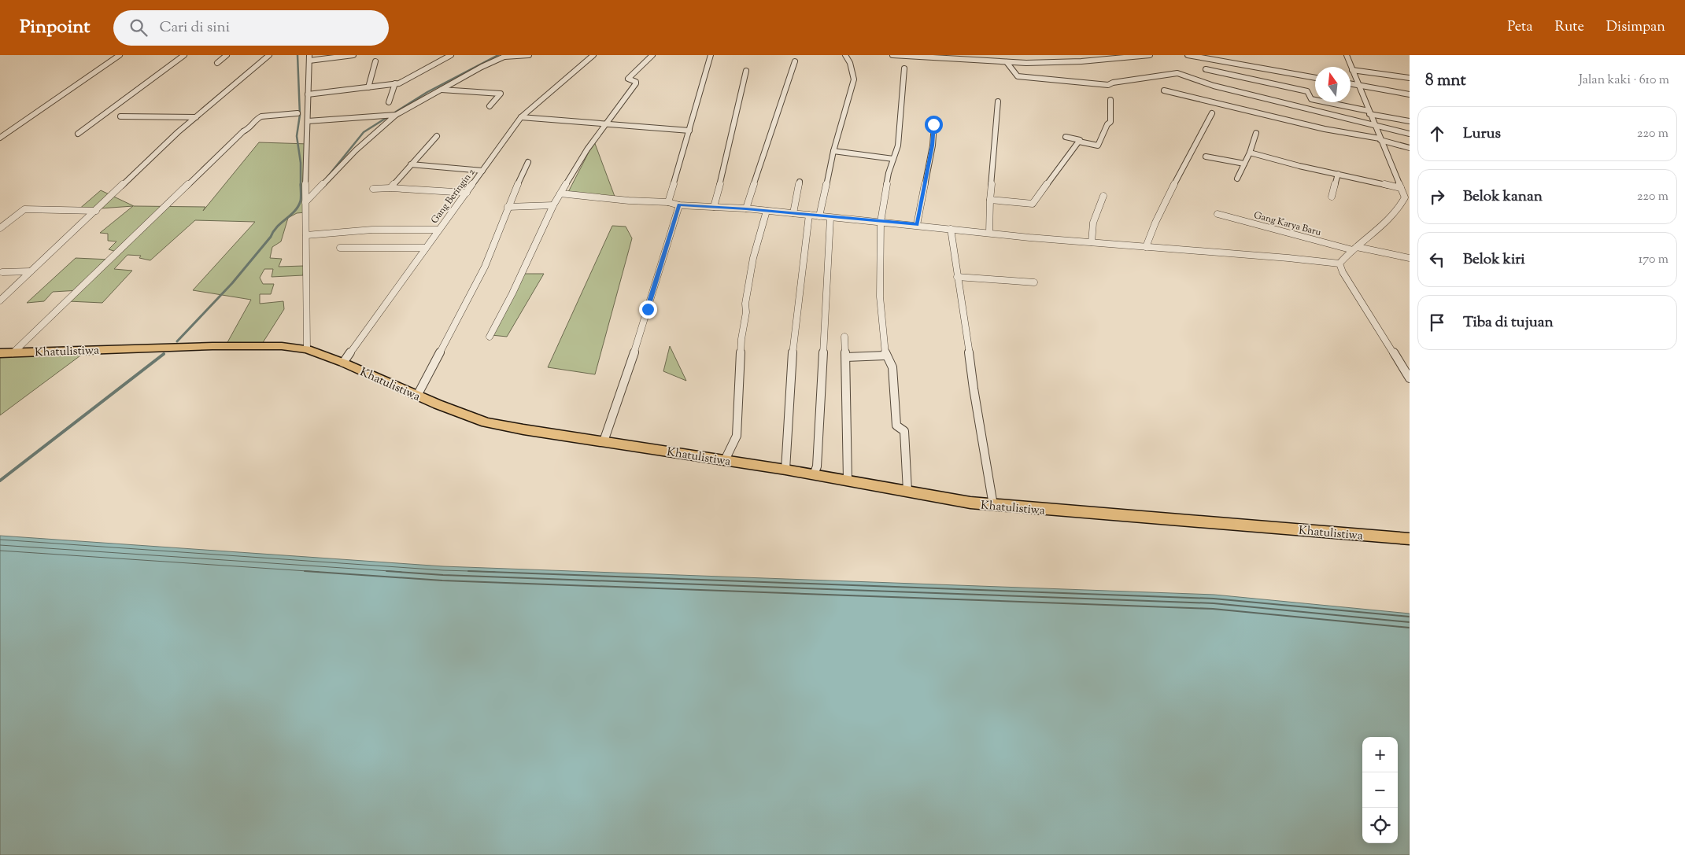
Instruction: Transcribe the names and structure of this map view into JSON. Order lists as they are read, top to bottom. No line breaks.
{"streets":{"highway":["Khatulistiwa"],"street":["Gang Beringin 2","Gang Karya Baru"]},"crossings":[["Gang Beringin 2","Khatulistiwa"]],"north":"top","page":{"header":"Pinpoint","search":"Cari di sini","nav":["Peta","Rute","Disimpan"],"heading":["8 mnt","Jalan kaki · 610 m"],"list":[["Lurus","220 m"],["Belok kanan","220 m"],["Belok kiri","170 m"],"Tiba di tujuan"],"map_buttons":["+","−"]}}
